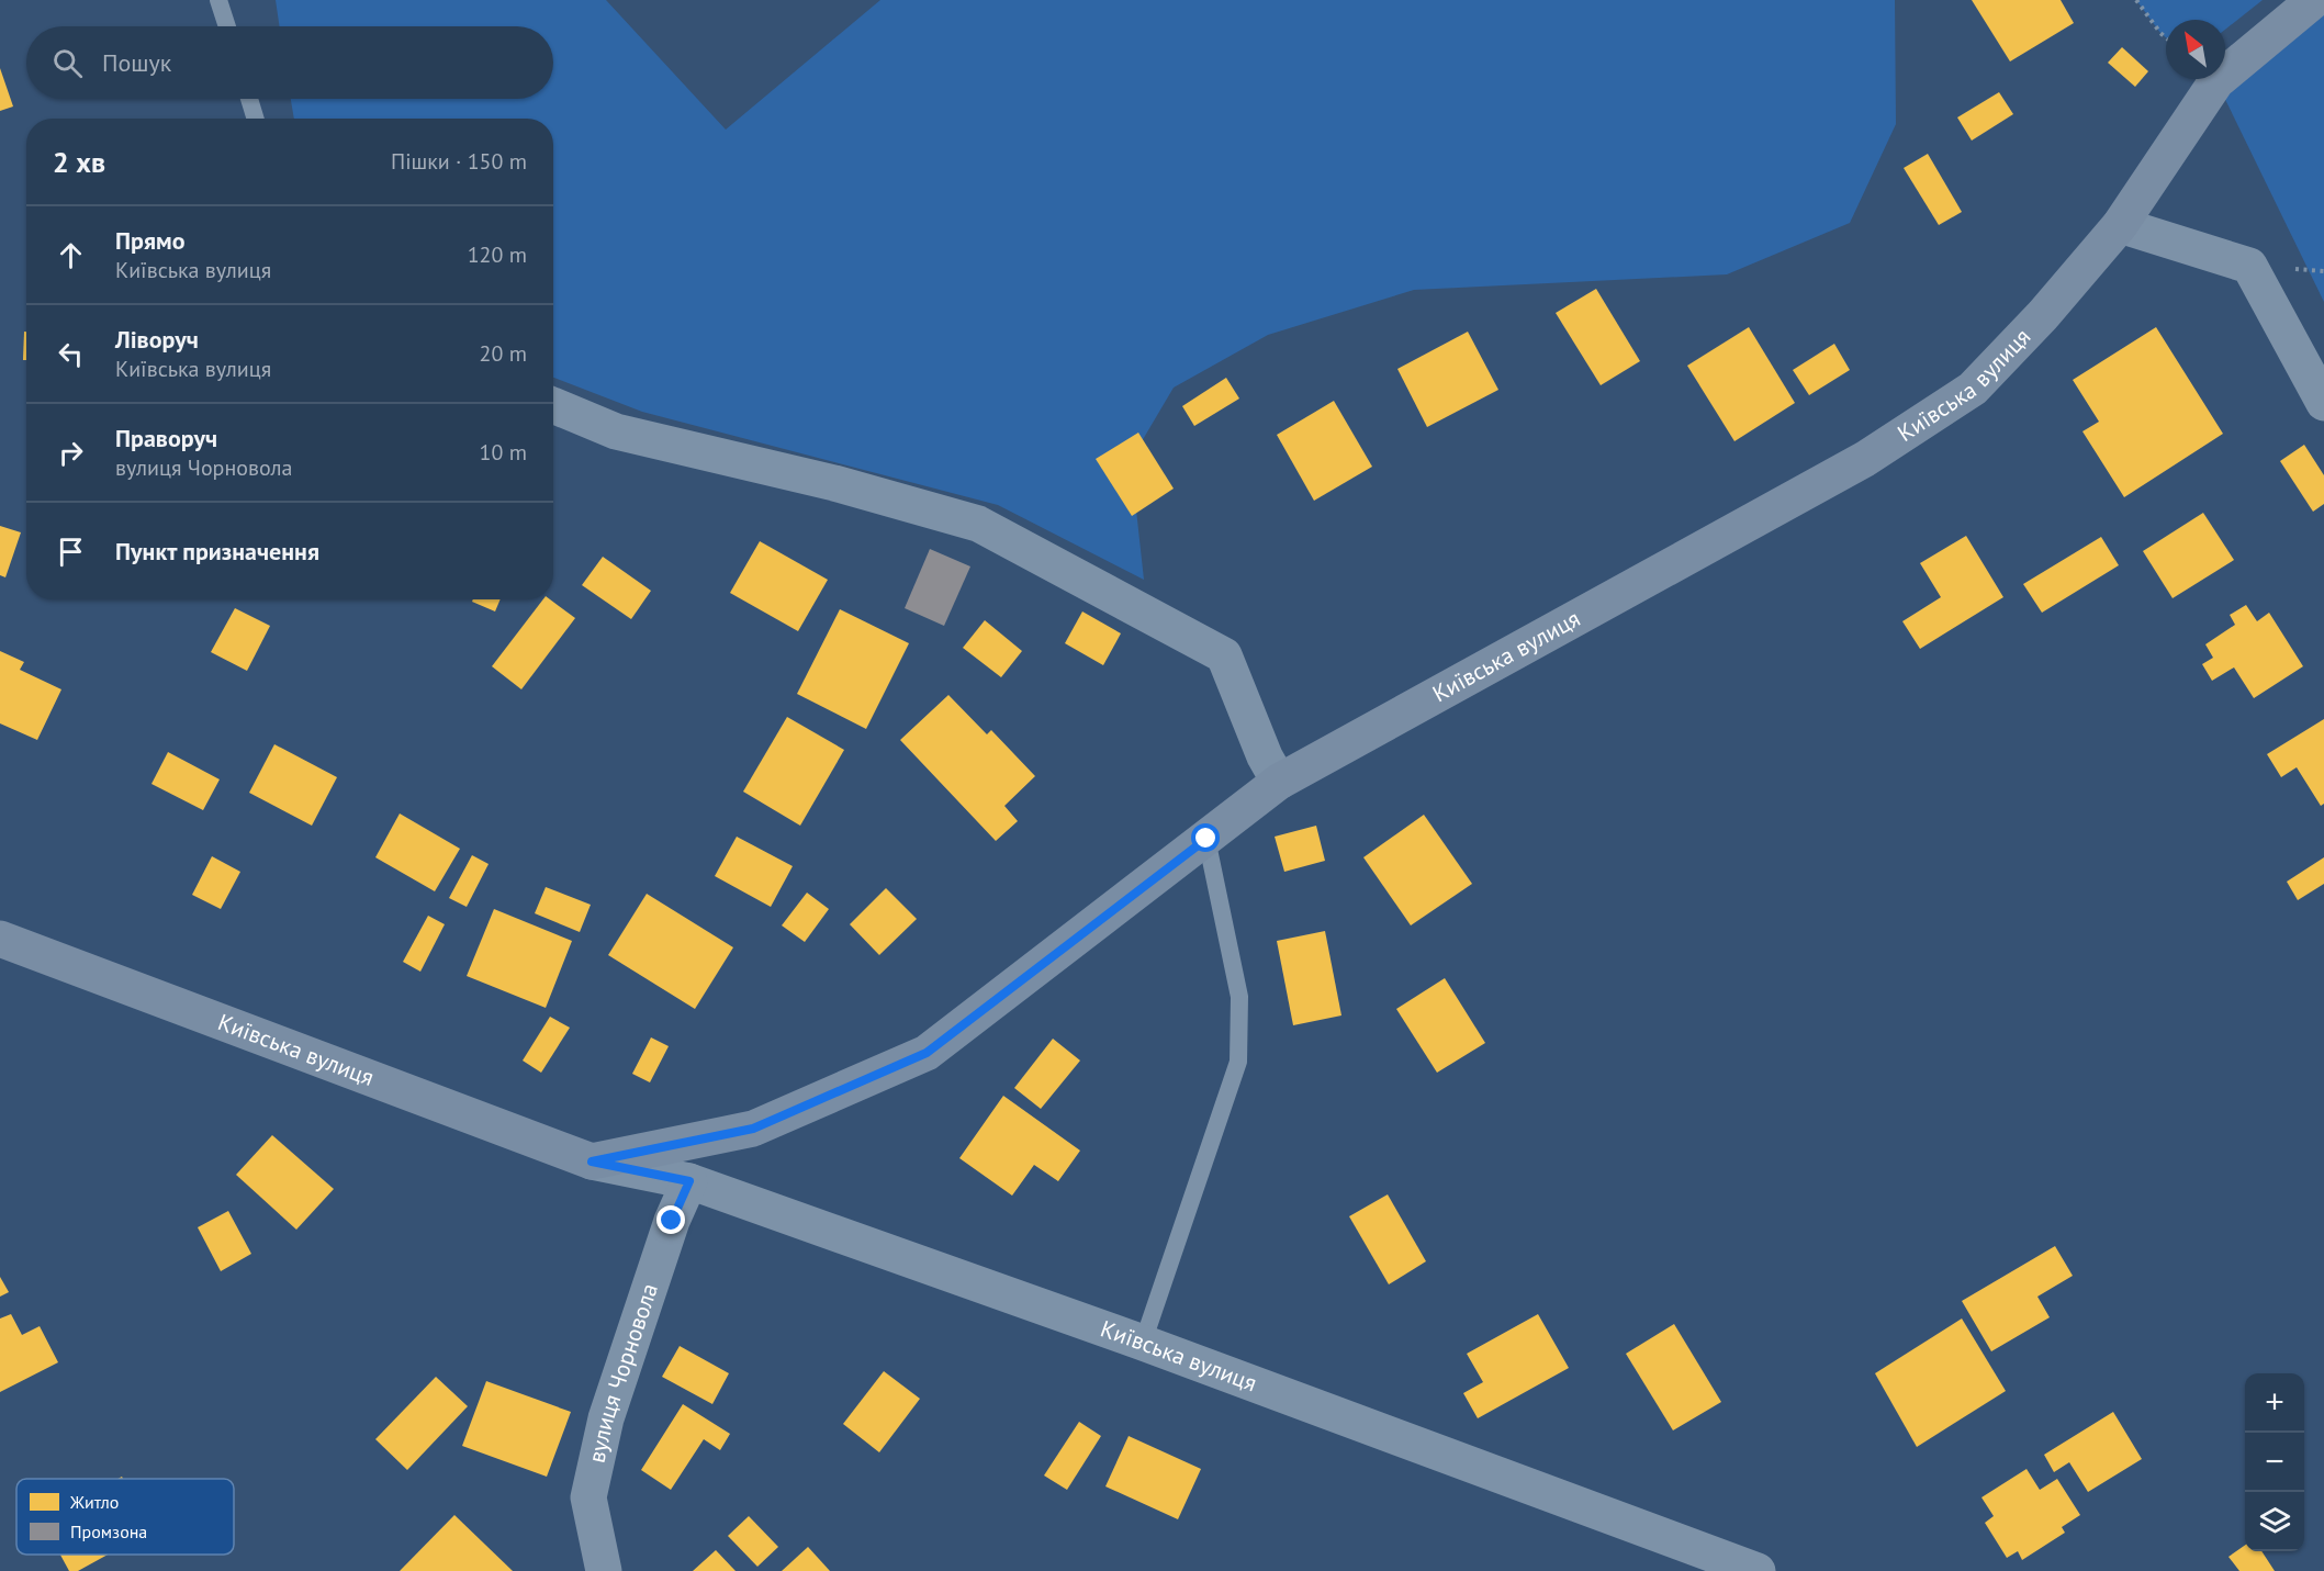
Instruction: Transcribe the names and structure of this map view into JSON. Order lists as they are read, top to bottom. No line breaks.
{"streets":{"street":["Київська вулиця","вулиця Чорновола"]},"crossings":[["Київська вулиця","вулиця Чорновола"]],"legend":["Житло","Промзона"],"north":"top left","page":{"search":"Пошук","heading":["2 хв","Пішки · 150 m"],"list":[["Прямо","Київська вулиця","120 m"],["Ліворуч","Київська вулиця","20 m"],["Праворуч","вулиця Чорновола","10 m"],"Пункт призначення"],"map_buttons":["+","−"]}}
